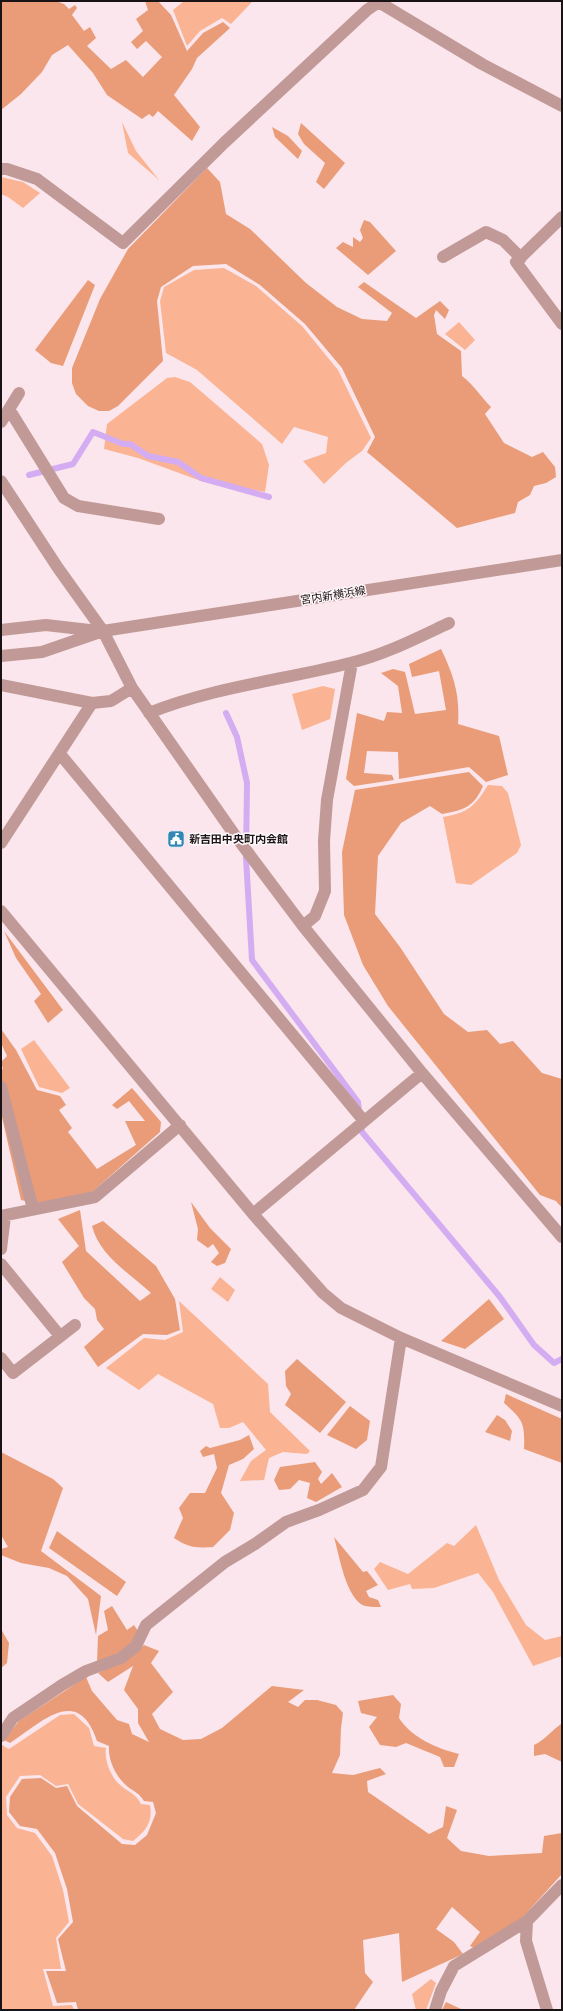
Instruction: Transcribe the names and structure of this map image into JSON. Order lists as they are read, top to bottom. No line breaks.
{"streets":{"street":["宮内新横浜線"]},"places":{"public building":["新吉田中央町内会館"]}}
